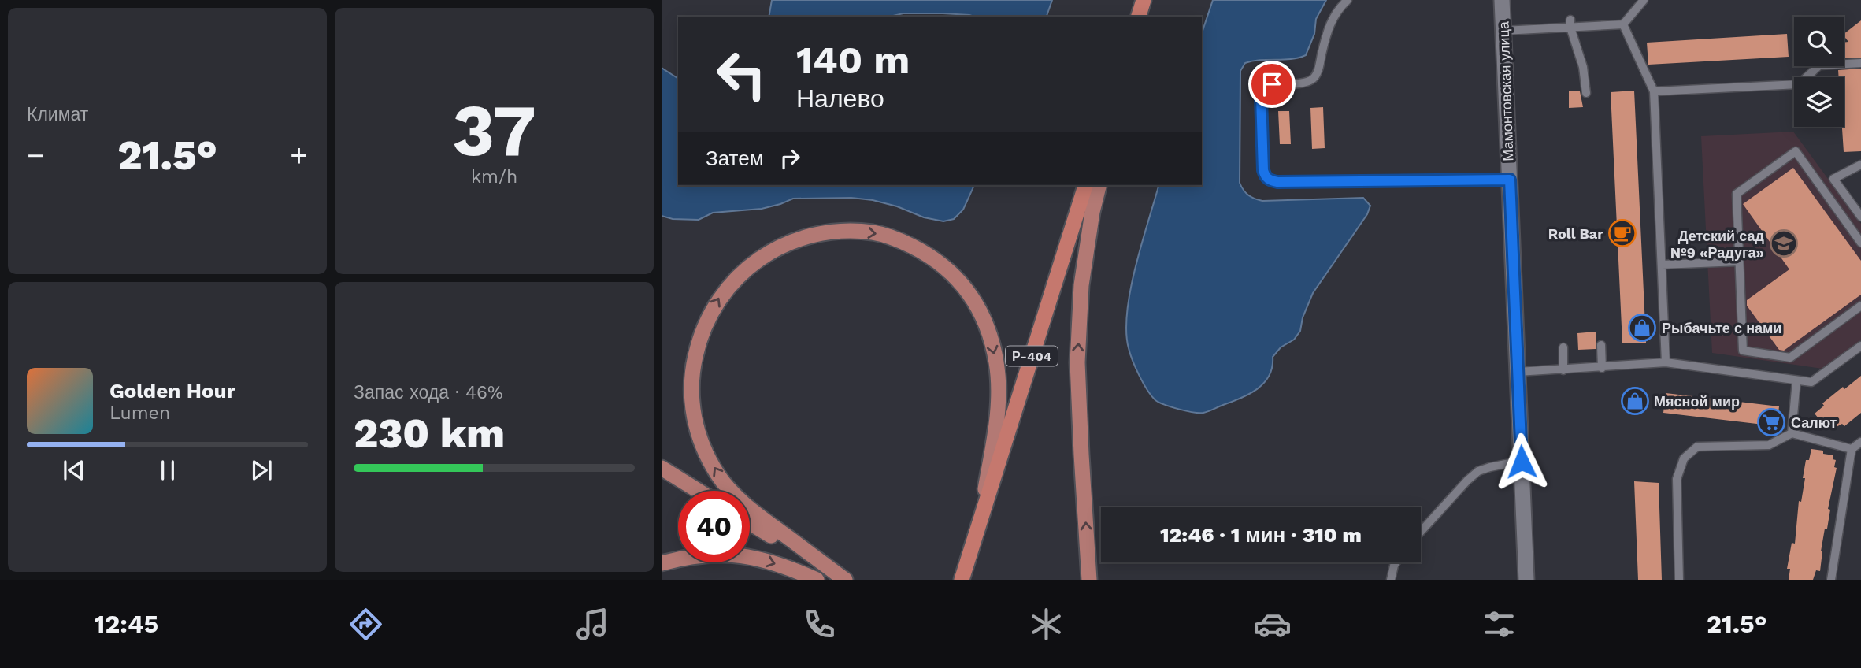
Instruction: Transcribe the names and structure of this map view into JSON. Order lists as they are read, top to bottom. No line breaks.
{"streets":{"highway":["Р-404"],"street":["Мамонтовская улица"]},"places":{"cafe":["Roll Bar"],"school or university":["Детский сад №9 «Радуга»"],"shop":["Рыбачьте с нами","Мясной мир"],"supermarket":["Салют"]},"page":{"tile":["Климат",["37","km/h"],["Запас хода · 46%","230 km"]],"turn":["140 m","Налево"],"then":"Затем","heat":["−","21.5°","+"],"song":["Golden Hour","Lumen"],"limit":"40","trip":"12:46 · 1 мин · 310 m","tabs":["12:45","21.5°"]}}
